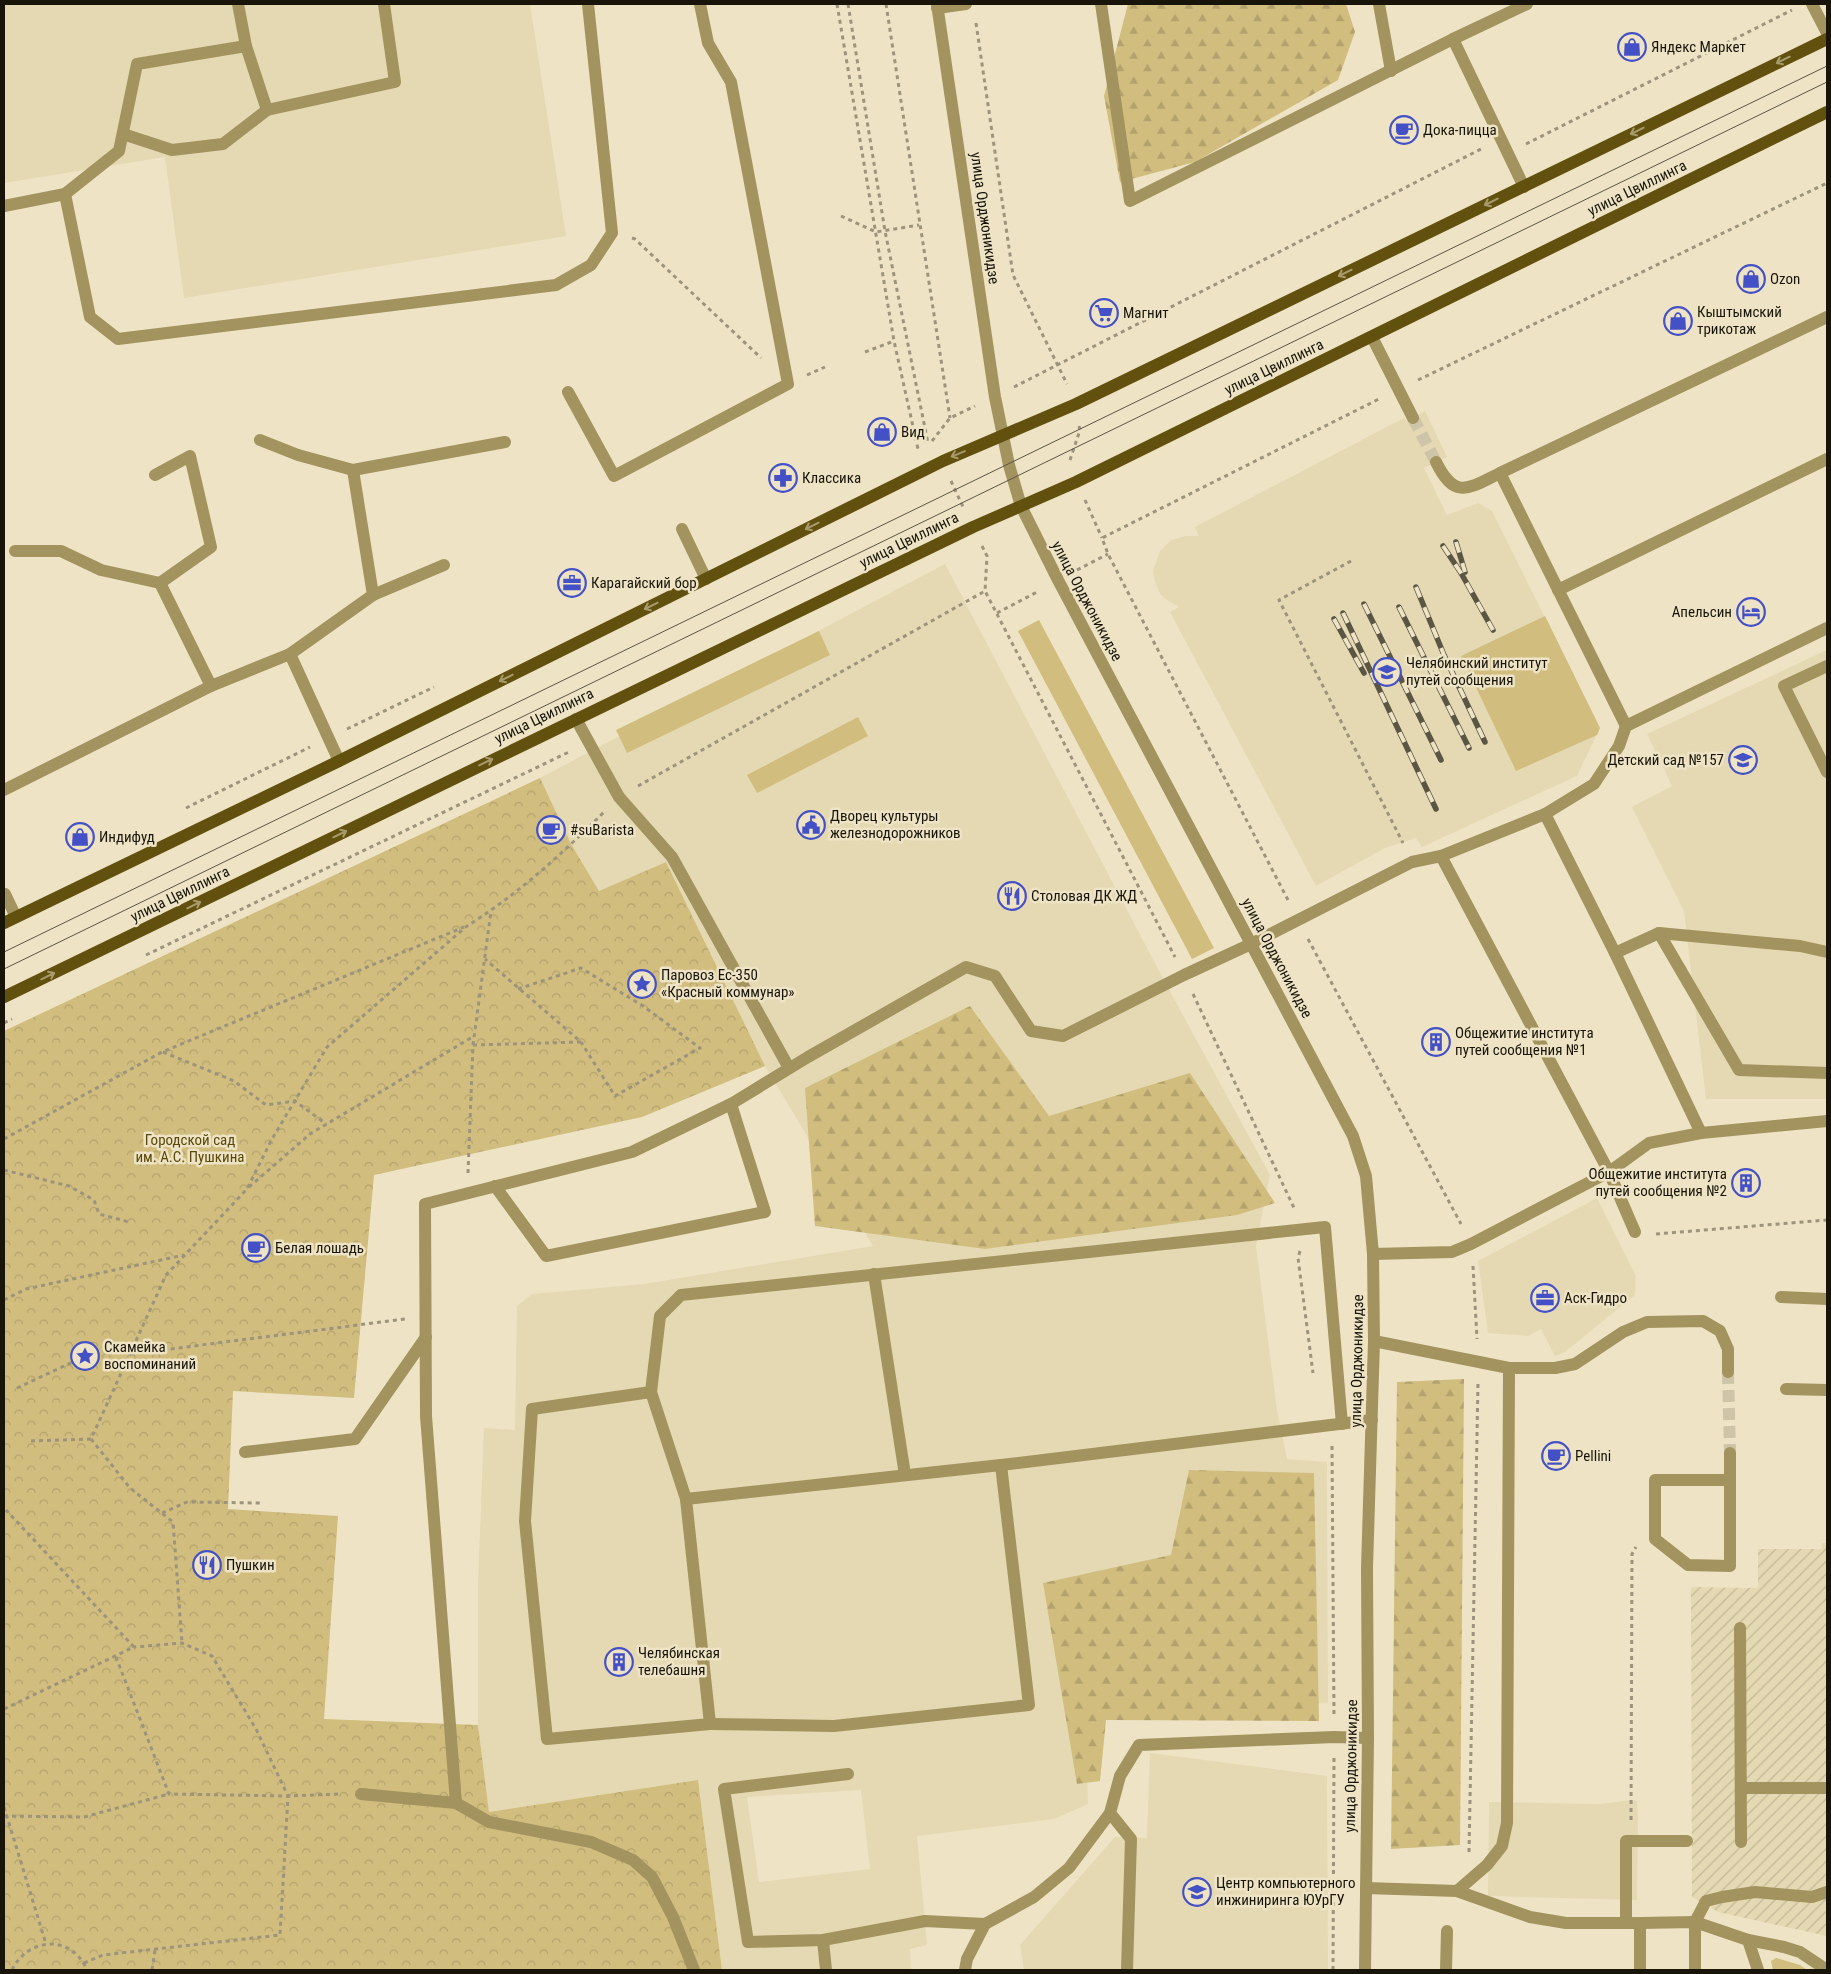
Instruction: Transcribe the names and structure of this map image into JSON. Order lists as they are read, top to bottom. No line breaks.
{"streets":{"main road":["улица Цвиллинга"],"street":["улица Орджоникидзе"]},"crossings":[["улица Цвиллинга","улица Орджоникидзе"]],"parks":["Городской сад им. А.С. Пушкина"],"places":{"shop":["Яндекс Маркет","Ozon","Кыштымский трикотаж","Вид","Индифуд"],"cafe":["Дока-пицца","#suBarista","Белая лошадь","Pellini"],"supermarket":["Магнит"],"pharmacy":["Классика"],"office":["Карагайский бор","Аск-Гидро"],"hotel":["Апельсин"],"school or university":["Челябинский институт путей сообщения","Детский сад №157","Центр компьютерного инжиниринга ЮУрГУ"],"public building":["Дворец культуры железнодорожников"],"restaurant":["Столовая ДК ЖД","Пушкин"],"place":["Паровоз Ес-350 «Красный коммунар»","Скамейка воспоминаний"],"building":["Общежитие института путей сообщения №1","Общежитие института путей сообщения №2","Челябинская телебашня"]}}
